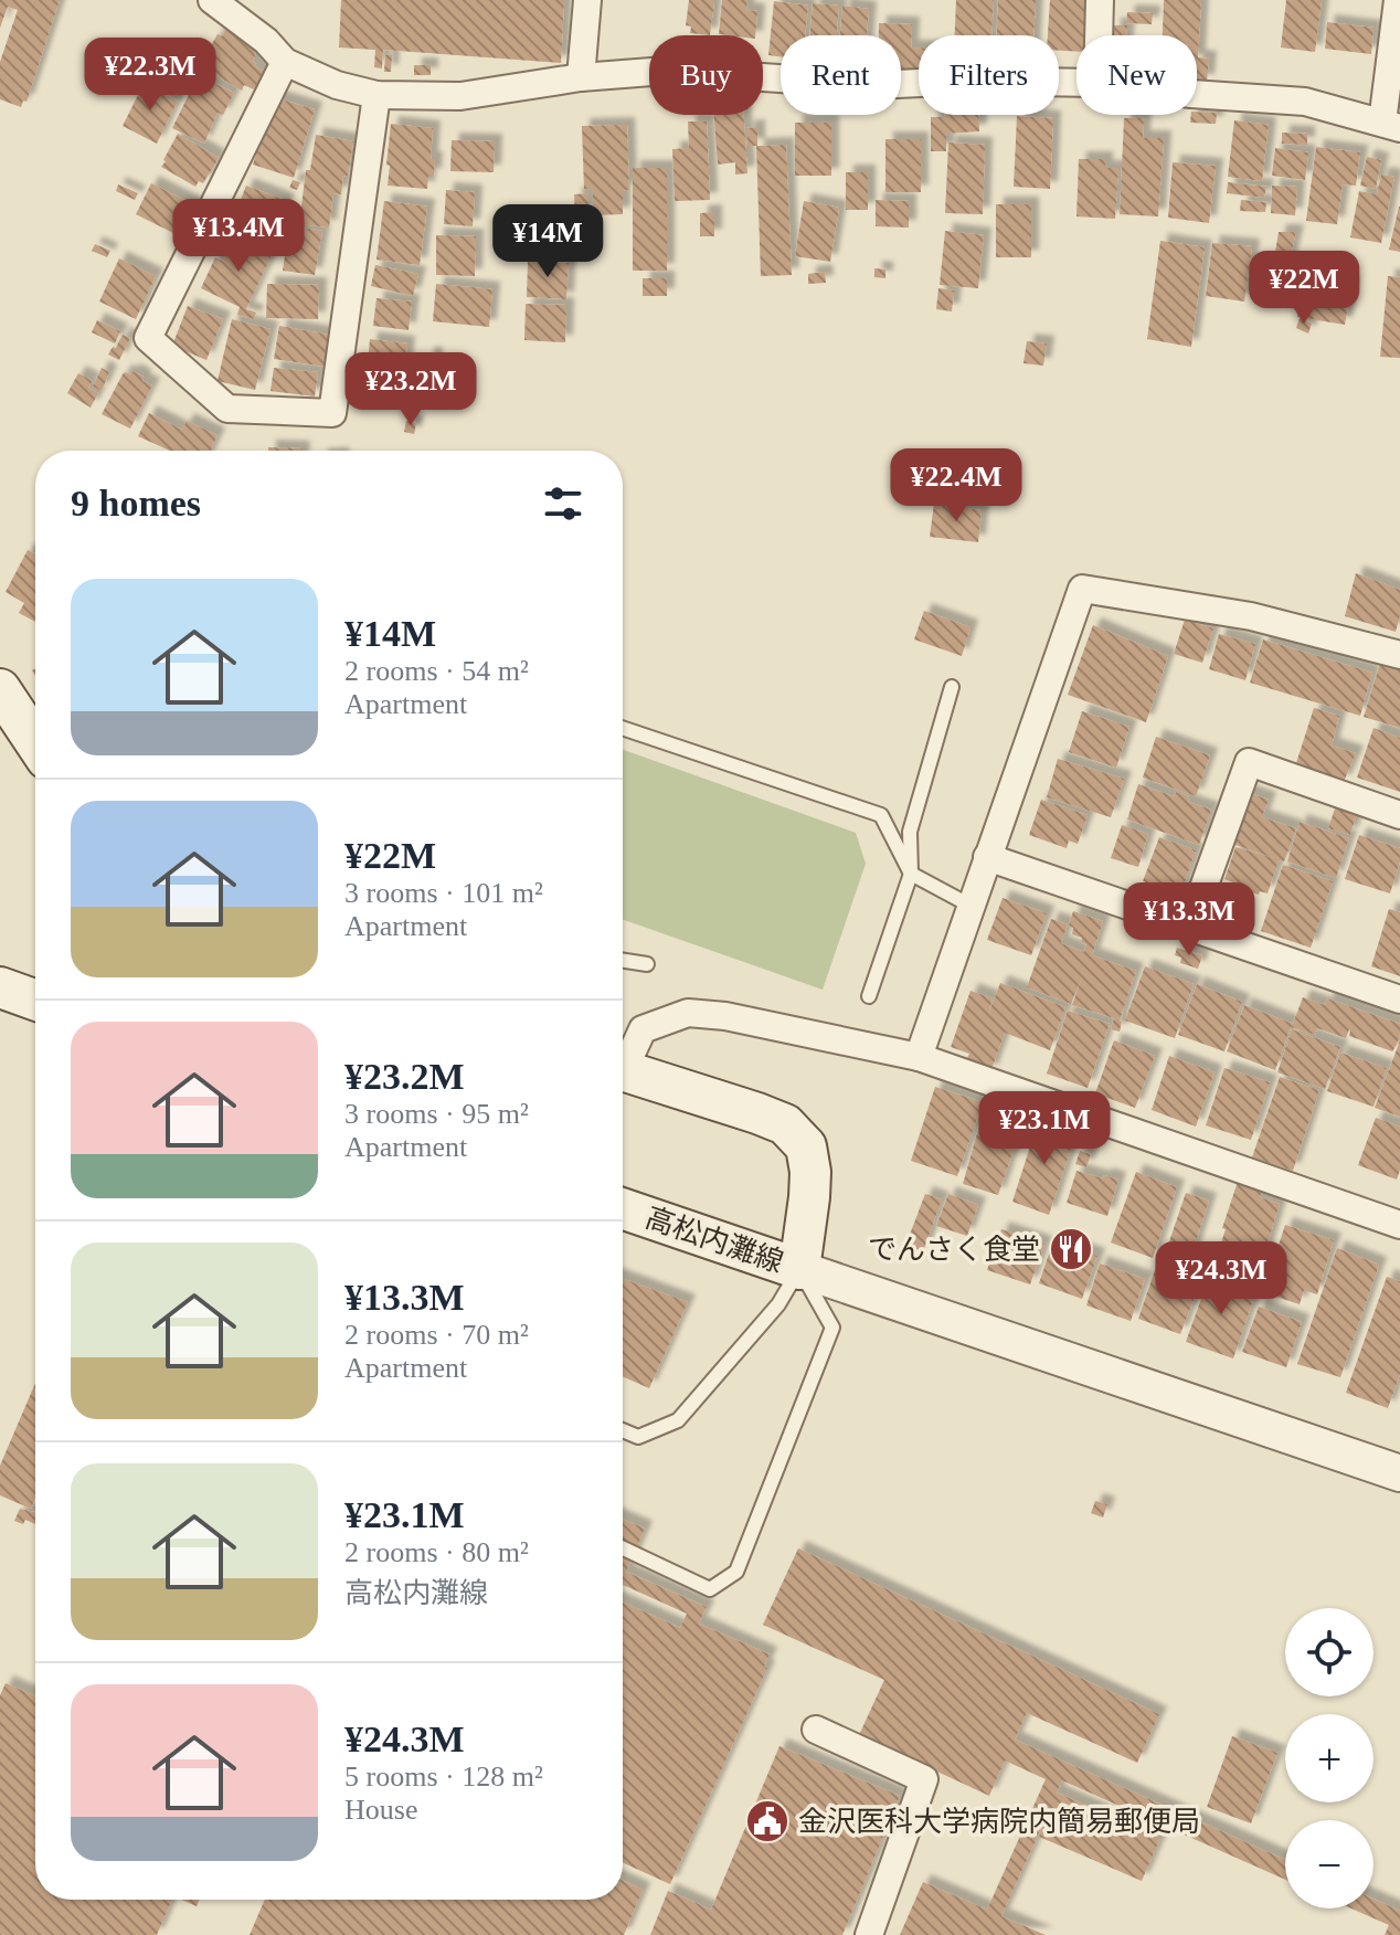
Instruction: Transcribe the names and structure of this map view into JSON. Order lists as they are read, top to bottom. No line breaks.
{"streets":{"main road":["高松内灘線"]},"places":{"restaurant":["でんさく食堂"],"public building":["金沢医科大学病院内簡易郵便局"]},"page":{"chip":["Buy","Rent","Filters","New"],"price":["¥22.3M","¥13.4M","¥14M","¥22M","¥23.2M","¥22.4M","¥13.3M","¥23.1M","¥24.3M"],"heading":"9 homes","list":[{"name":"¥14M","note":"2 rooms · 54 m² · Apartment"},{"name":"¥22M","note":"3 rooms · 101 m² · Apartment"},{"name":"¥23.2M","note":"3 rooms · 95 m² · Apartment"},{"name":"¥13.3M","note":"2 rooms · 70 m² · Apartment"},{"name":"¥23.1M","note":"2 rooms · 80 m² · 高松内灘線"},{"name":"¥24.3M","note":"5 rooms · 128 m² · House"}],"map_buttons":["+","−"]}}
